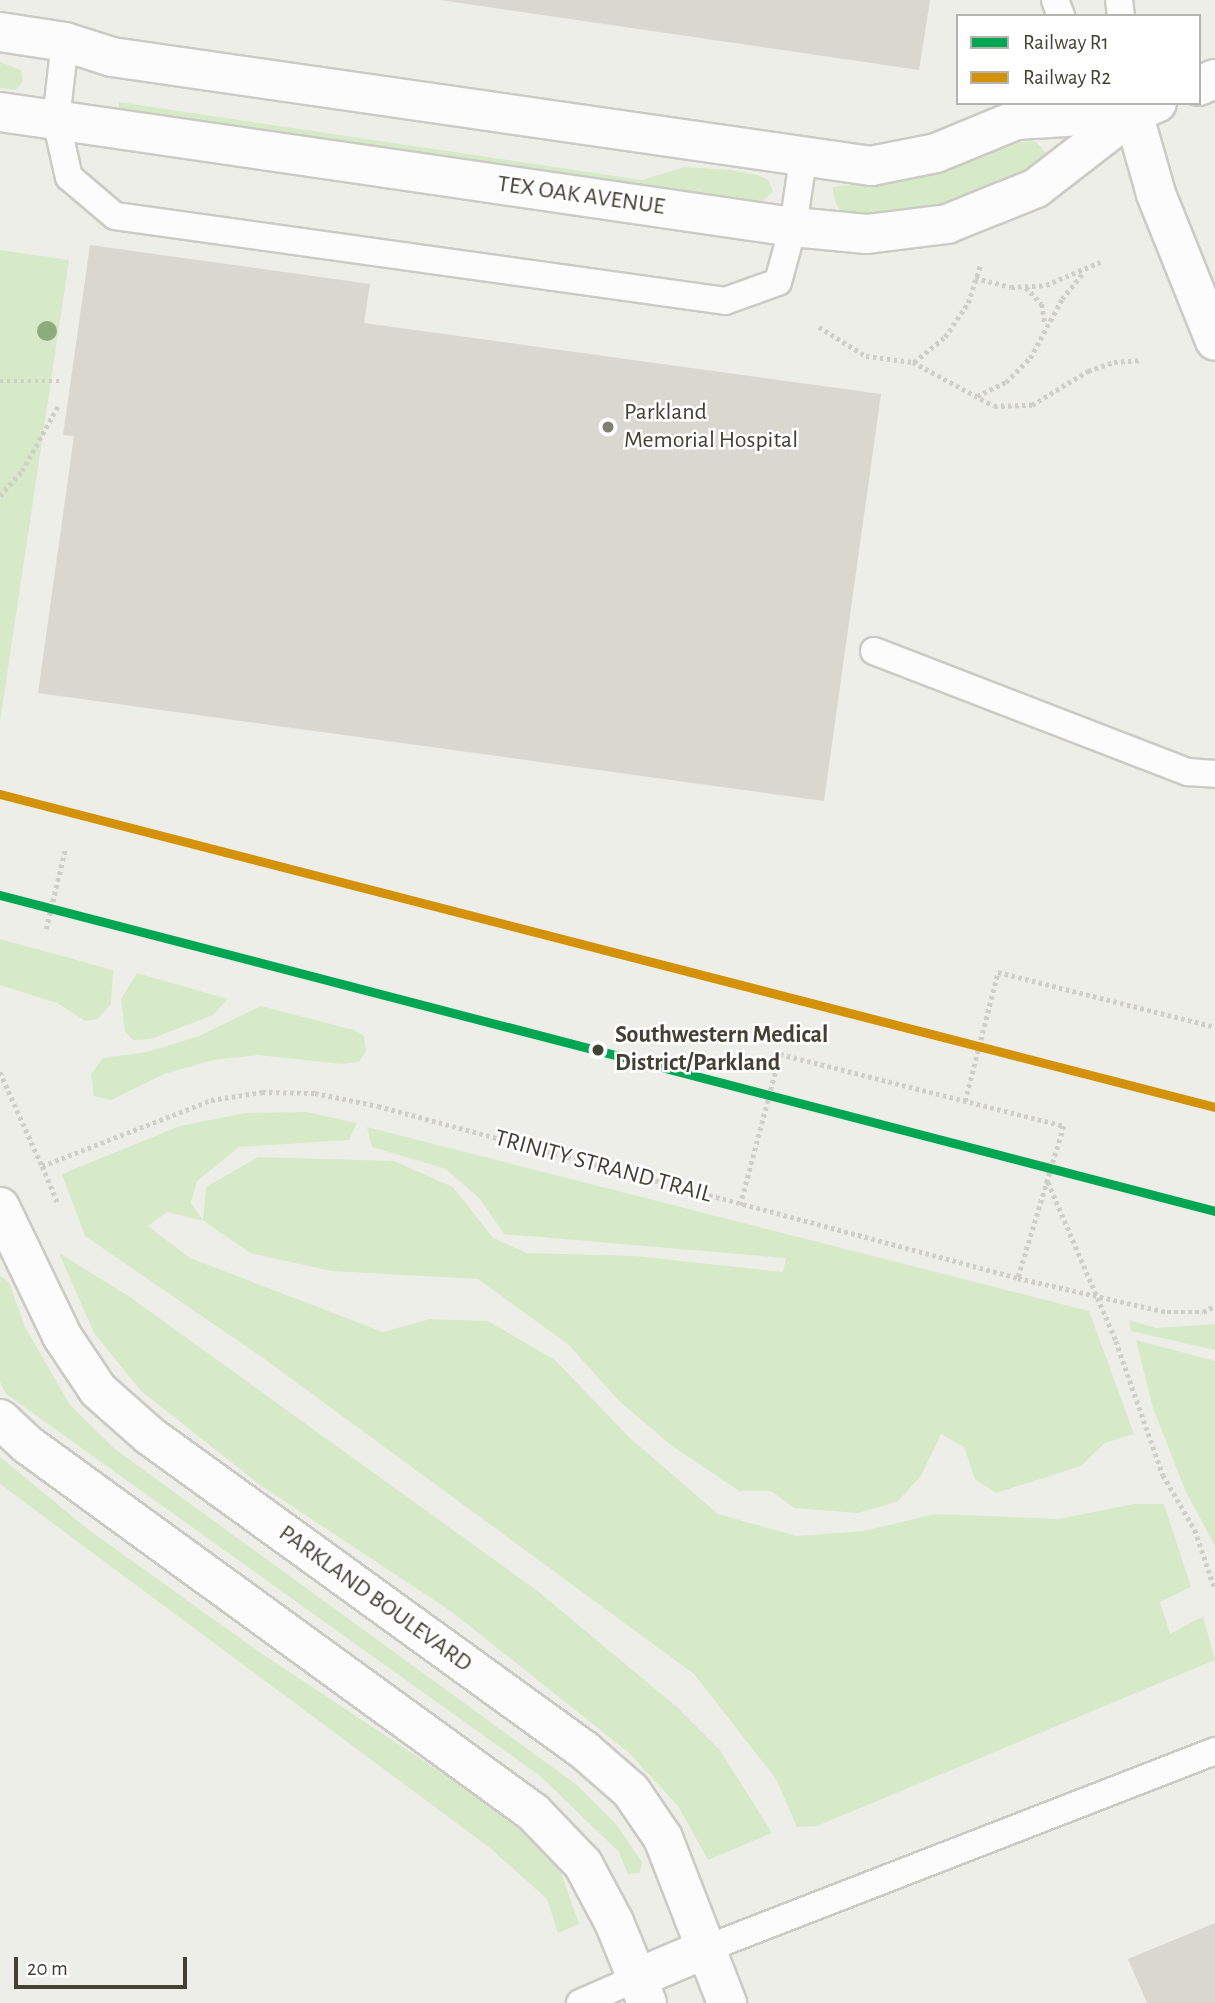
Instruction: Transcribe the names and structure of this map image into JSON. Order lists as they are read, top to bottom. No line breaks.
{"streets":{"street":["TEX OAK AVENUE","PARKLAND BOULEVARD"],"path":["TRINITY STRAND TRAIL"]},"places":["Parkland Memorial Hospital","Southwestern Medical District/Parkland"],"lines":["rail line R2","rail line R1"],"legend":["Railway R1","Railway R2"],"scale_bar":"20 m"}
